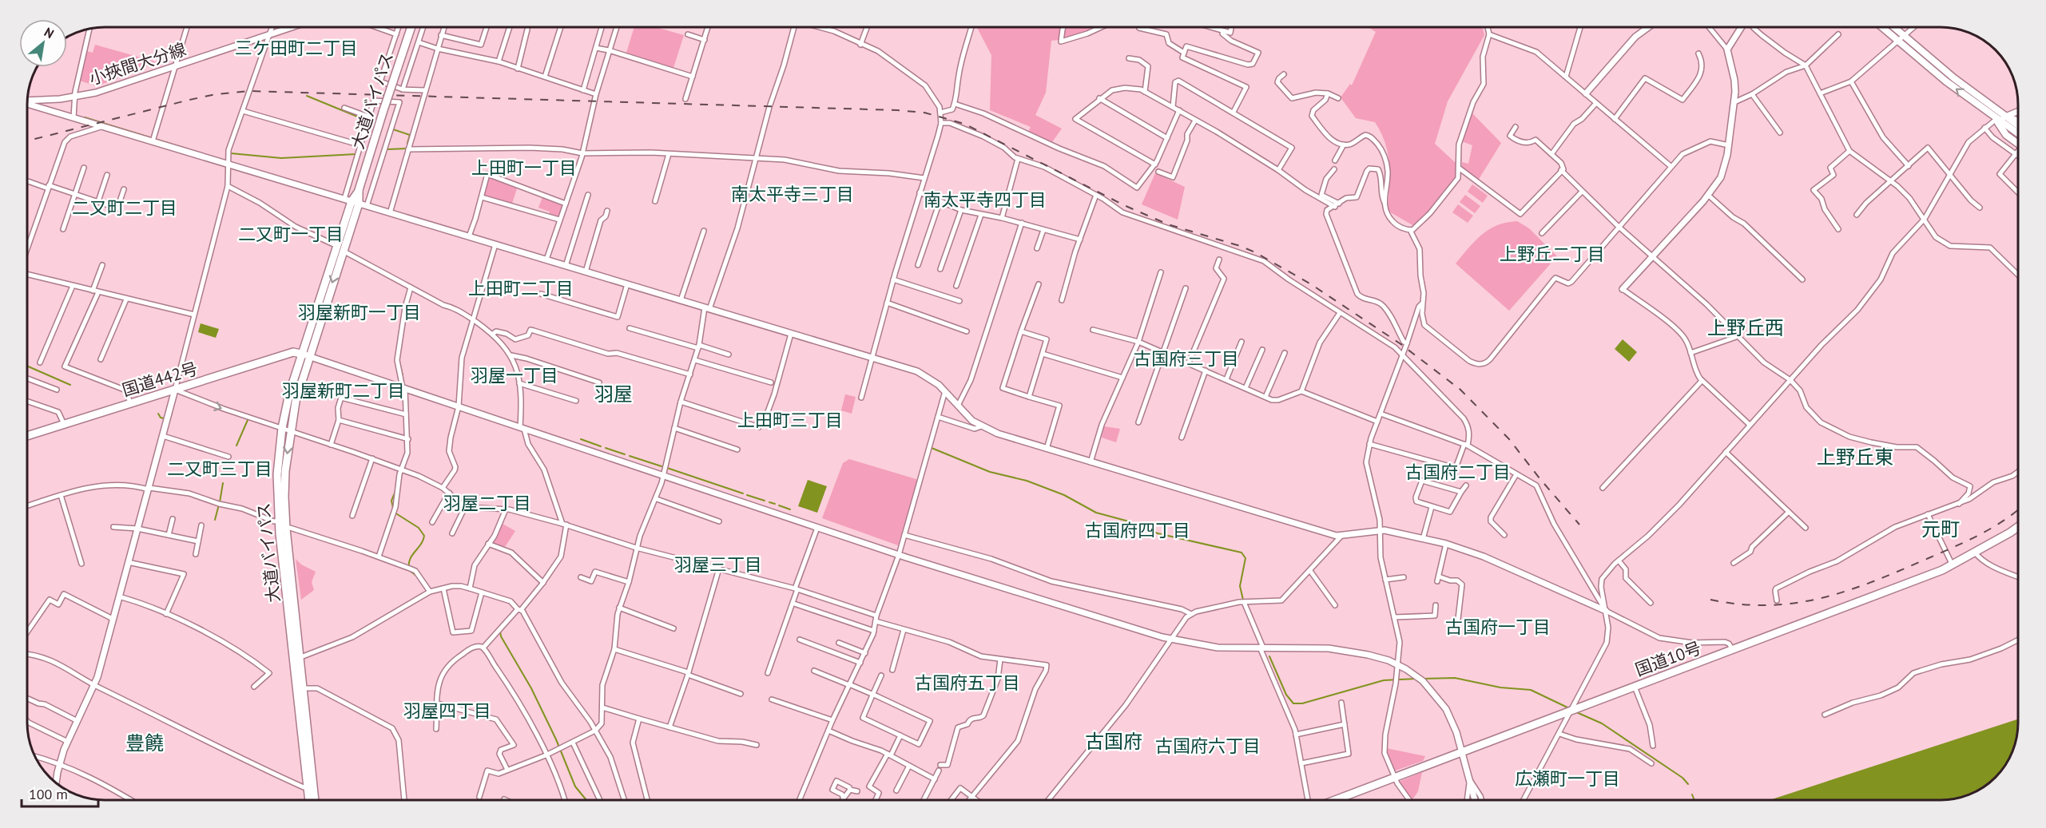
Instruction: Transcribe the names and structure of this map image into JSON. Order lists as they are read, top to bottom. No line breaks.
{"streets":{"highway":["大道バイパス","国道442号","国道10号"],"street":["小挾間大分線"]},"crossings":[["大道バイパス","国道442号"]],"districts":["三ケ田町二丁目","上田町一丁目","南太平寺三丁目","南太平寺四丁目","二又町二丁目","二又町一丁目","上野丘二丁目","上田町二丁目","羽屋新町一丁目","上野丘西","古国府三丁目","羽屋一丁目","羽屋新町二丁目","羽屋","上田町三丁目","上野丘東","二又町三丁目","古国府二丁目","羽屋二丁目","元町","古国府四丁目","羽屋三丁目","古国府一丁目","古国府五丁目","羽屋四丁目","古国府","豊饒","古国府六丁目","広瀬町一丁目"],"scale_bar":"100 m","north":"top right"}
